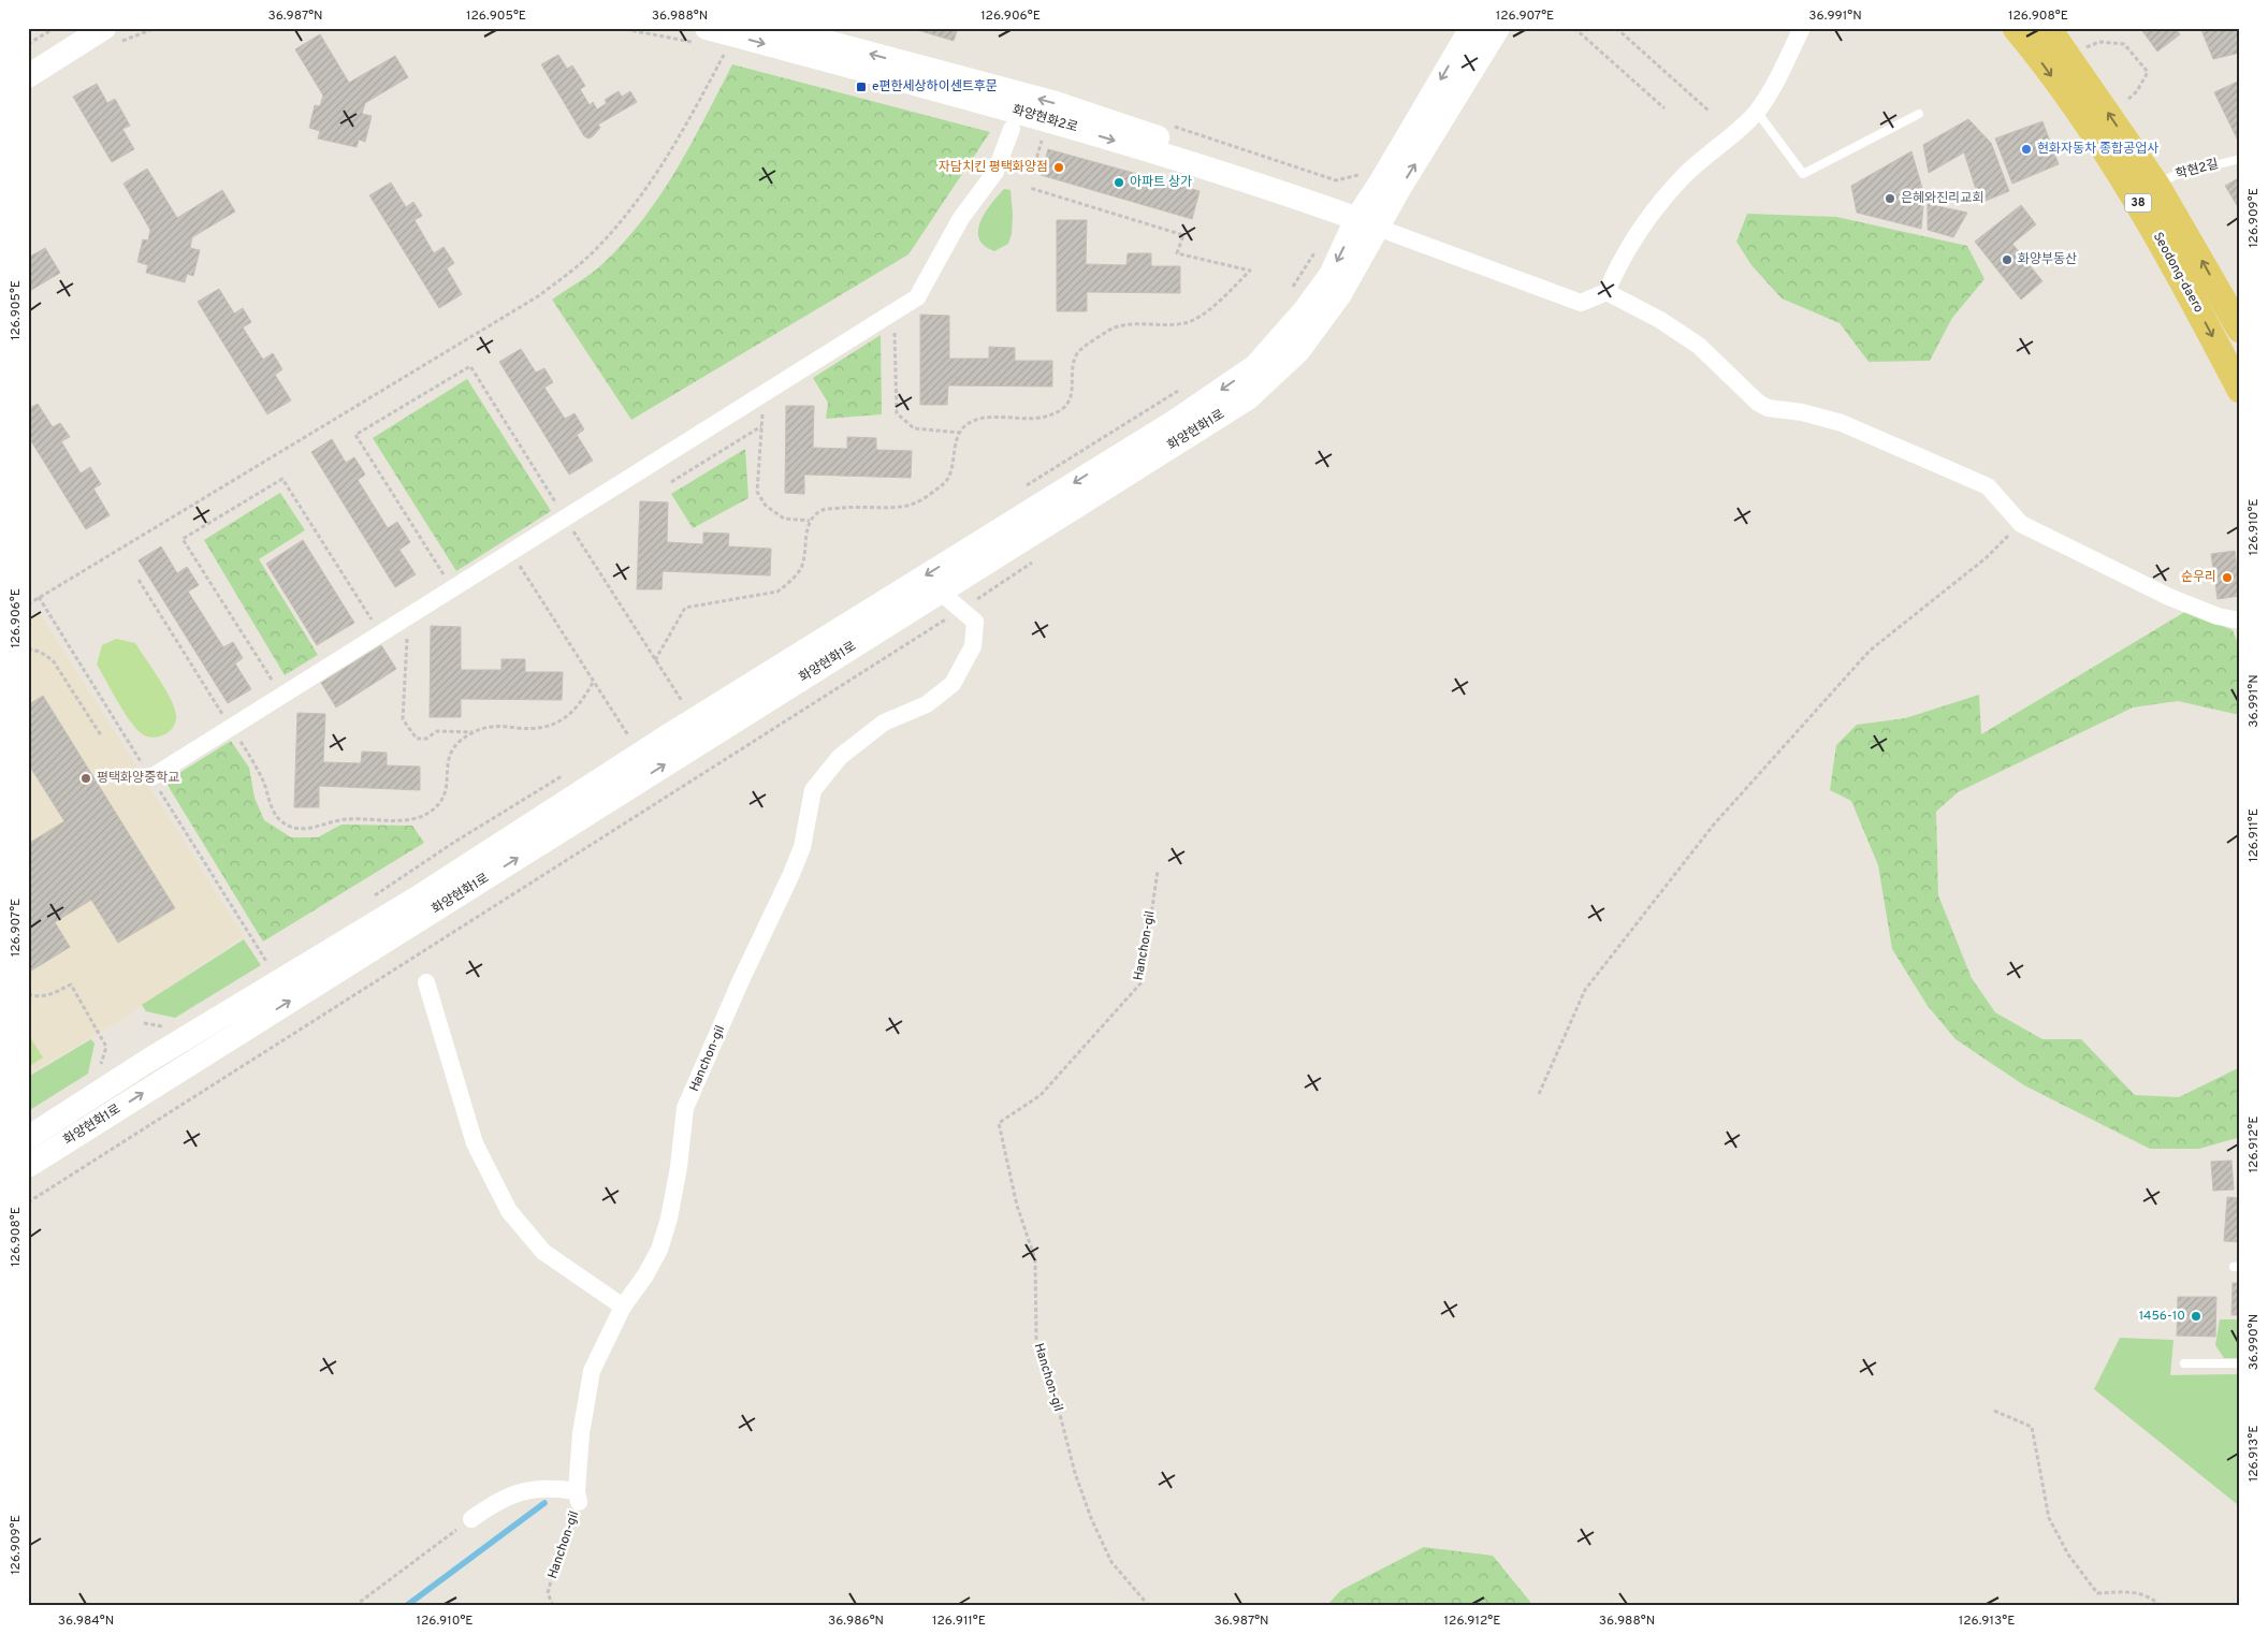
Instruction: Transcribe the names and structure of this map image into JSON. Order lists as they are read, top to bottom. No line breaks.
{"streets":{"main road":["38","Seodong-daero"],"street":["화양현화2로","화양현화1로","Hanchon-gil"],"lane":["학현2길"]},"crossings":[["화양현화2로","화양현화1로"],["학현2길","Seodong-daero"],["화양현화1로","Hanchon-gil"]],"places":{"transit":["e편한세상하이센트후문"],"other":["현화자동차 종합공업사","자담치킨 평택화양점","아파트 상가","은혜와진리교회","화양부동산","순우리","평택화양중학교","1456-10"]},"coordinates":["36.987°N","126.905°E","36.988°N","126.906°E","126.907°E","36.991°N","126.908°E","126.909°E","126.910°E","126.911°E","126.912°E","36.990°N","126.913°E","36.984°N","36.986°N"]}
